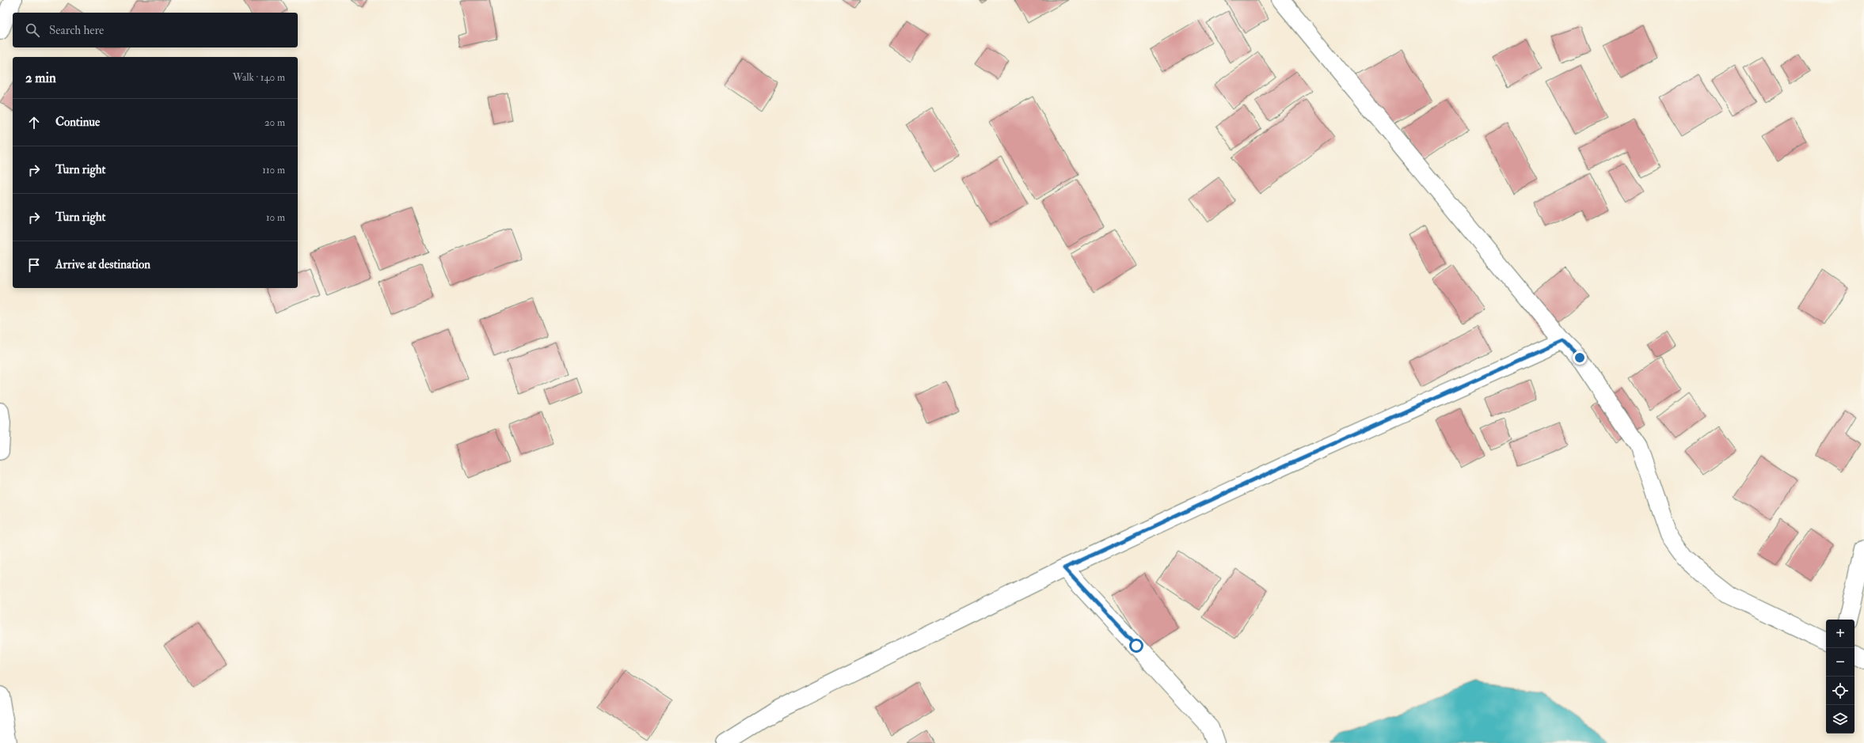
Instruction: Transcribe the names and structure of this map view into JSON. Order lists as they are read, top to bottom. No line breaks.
{"page":{"search":"Search here","heading":["2 min","Walk · 140 m"],"list":[["Continue","20 m"],["Turn right","110 m"],["Turn right","10 m"],"Arrive at destination"],"map_buttons":["+","−"]}}
